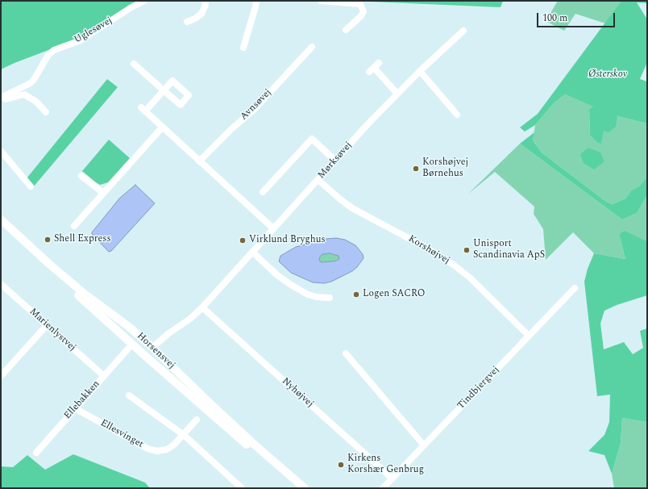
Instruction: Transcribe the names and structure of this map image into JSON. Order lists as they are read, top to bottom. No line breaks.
{"streets":{"main road":["Horsensvej"],"street":["Uglesøvej","Avnsøvej","Mørksøvej","Korshøjvej","Marienlystvej","Tindbjergvej","Nyhøjvej","Ellebakken","Ellesvinget"]},"crossings":[["Mørksøvej","Korshøjvej"],["Mørksøvej","Horsensvej"],["Mørksøvej","Nyhøjvej"],["Korshøjvej","Tindbjergvej"],["Marienlystvej","Ellebakken"],["Tindbjergvej","Nyhøjvej"],["Ellebakken","Ellesvinget"]],"parks":["Østerskov"],"places":["Korshøjvej Børnehus","Shell Express","Virklund Bryghus","Unisport Scandinavia ApS","Logen SACRO","Kirkens Korshær Genbrug"],"scale_bar":"100 m"}
